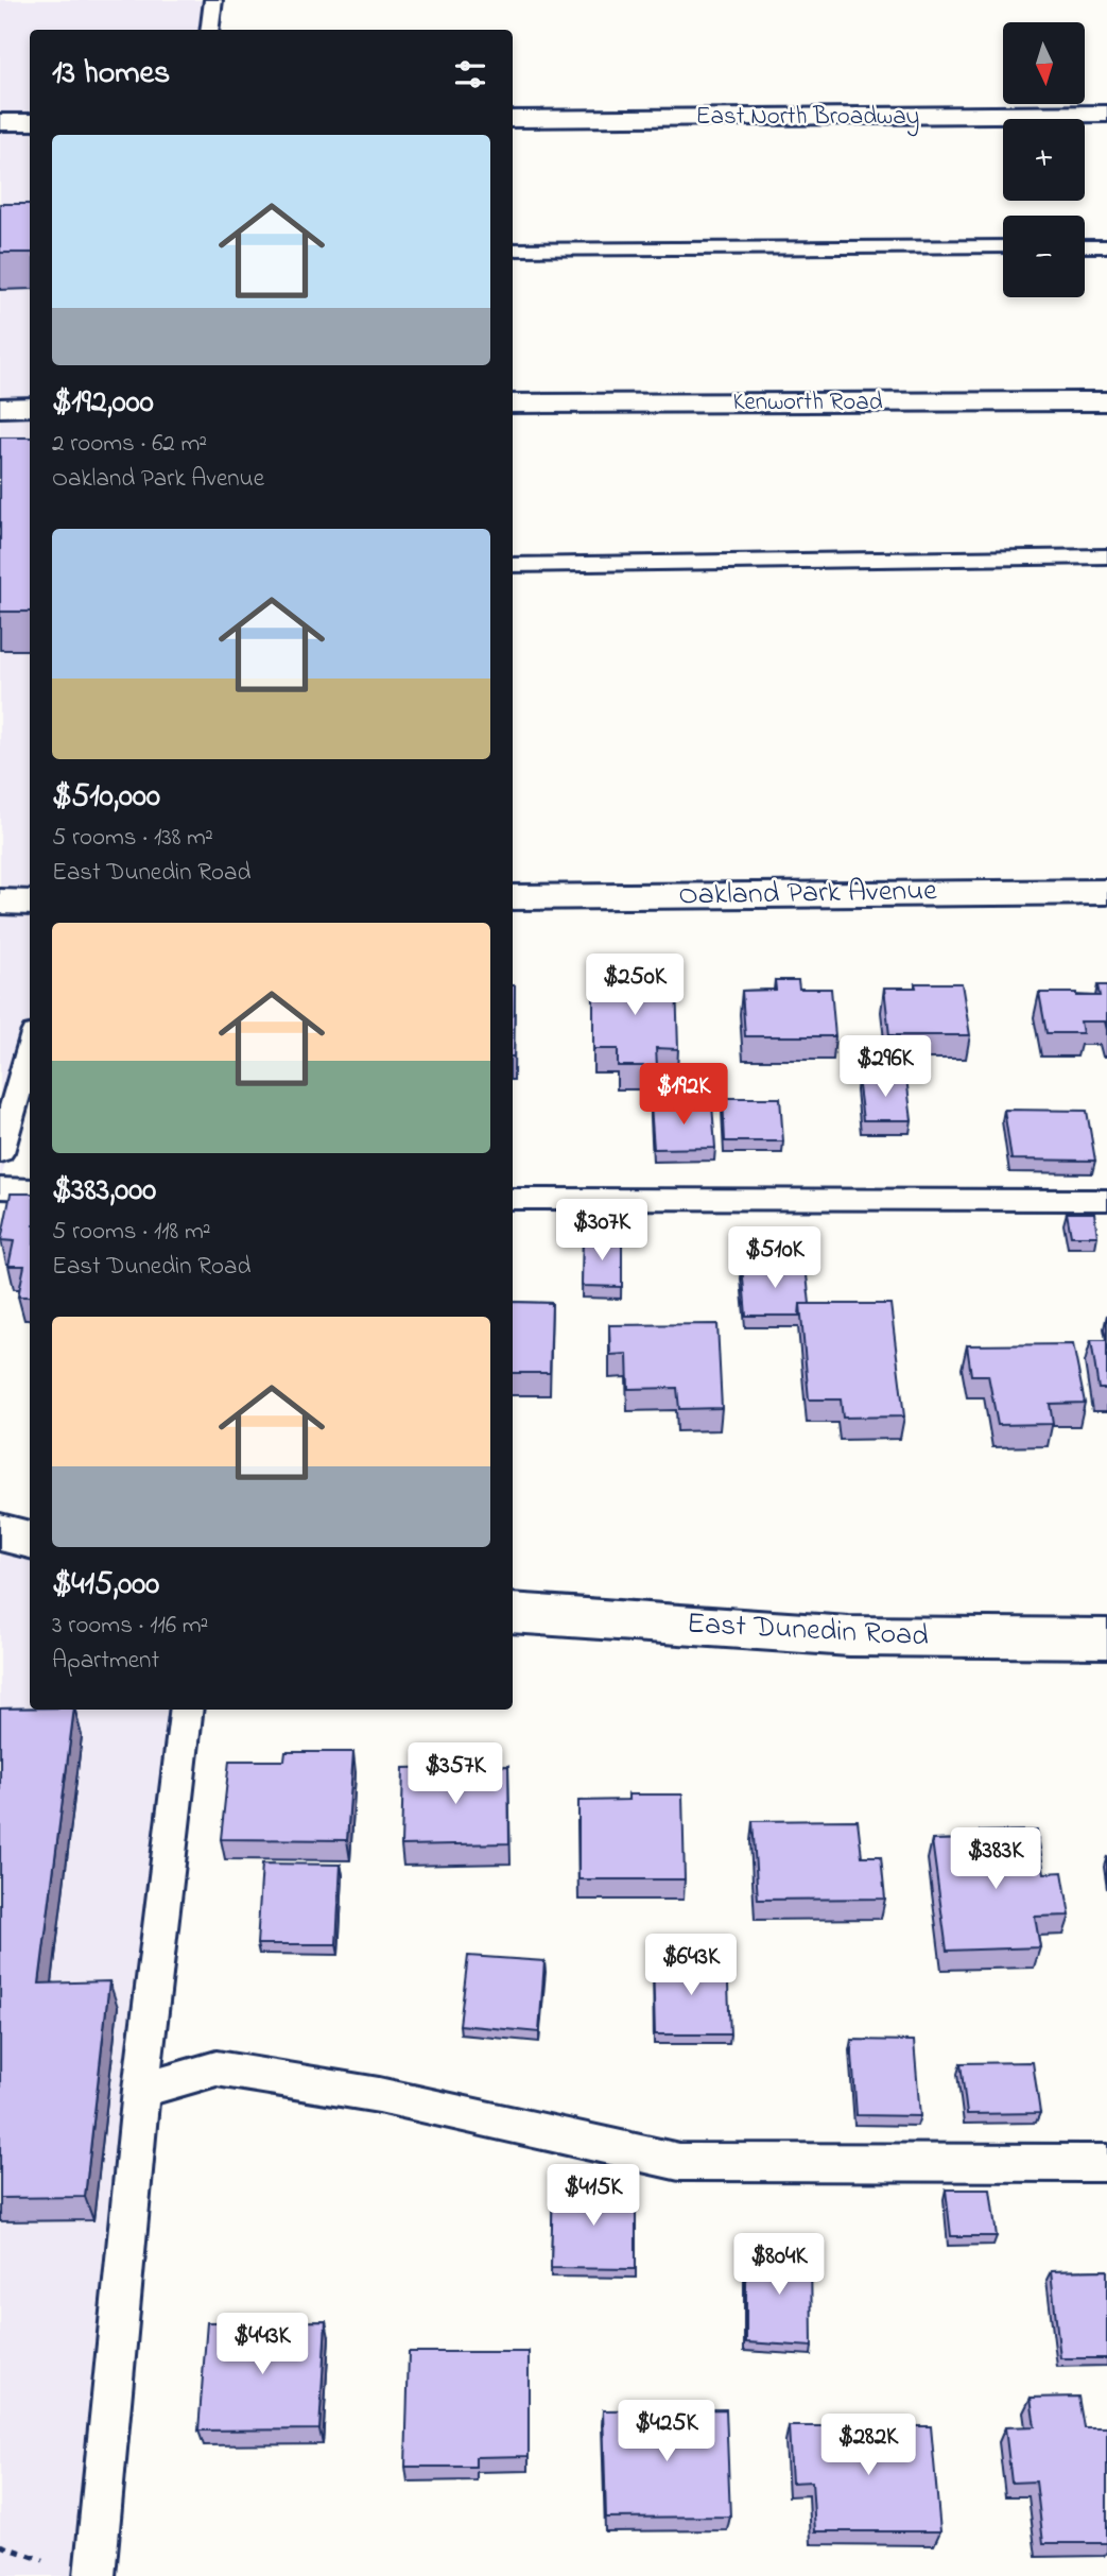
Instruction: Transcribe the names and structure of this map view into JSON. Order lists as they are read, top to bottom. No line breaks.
{"streets":{"street":["East North Broadway","Kenworth Road","Oakland Park Avenue","East Dunedin Road"]},"north":"bottom","page":{"map_buttons":["+","−"],"heading":"13 homes","list":[{"name":"$192,000","note":"2 rooms · 62 m² · Oakland Park Avenue"},{"name":"$510,000","note":"5 rooms · 138 m² · East Dunedin Road"},{"name":"$383,000","note":"5 rooms · 118 m² · East Dunedin Road"},{"name":"$415,000","note":"3 rooms · 116 m² · Apartment"}],"price":["$250K","$296K","$192K","$307K","$510K","$357K","$383K","$643K","$415K","$804K","$443K","$425K","$282K"]}}
